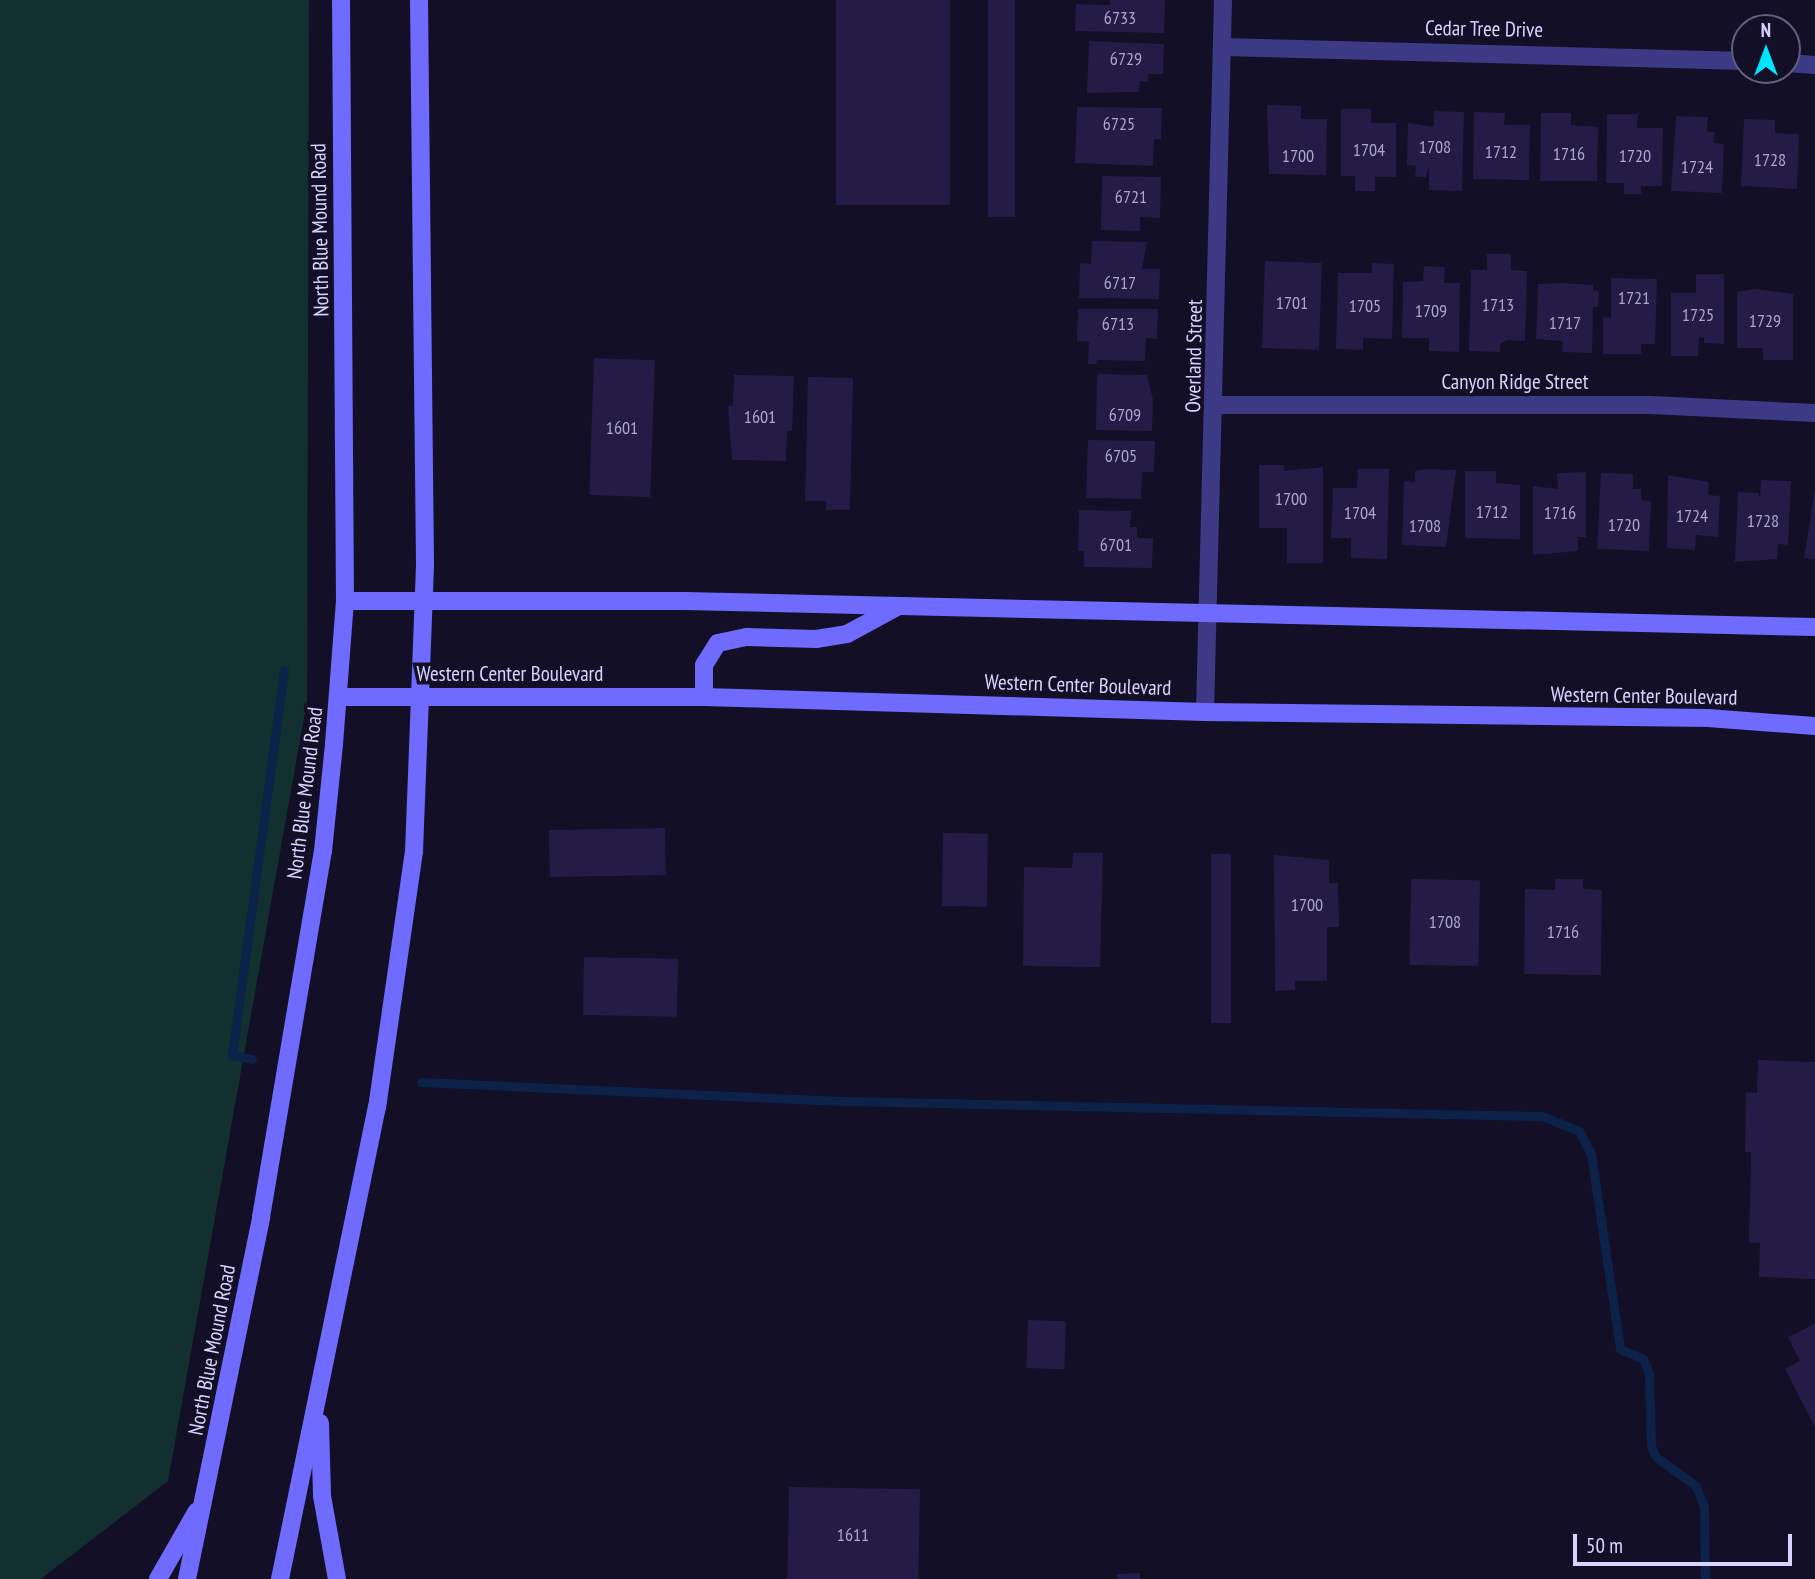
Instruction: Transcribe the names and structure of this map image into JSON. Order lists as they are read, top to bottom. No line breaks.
{"streets":{"main road":["North Blue Mound Road","Western Center Boulevard"],"street":["Cedar Tree Drive","Overland Street","Canyon Ridge Street"]},"crossings":[["Cedar Tree Drive","Overland Street"],["North Blue Mound Road","Western Center Boulevard"],["Overland Street","Canyon Ridge Street"],["Overland Street","Western Center Boulevard"]],"house_numbers":["6733","6729","6725","1708","1704","1712","1716","1700","1720","1728","1724","6721","6717","1721","1701","1713","1705","1709","1725","1729","1717","6713","6709","1601","1601","6705","1700","1712","1704","1716","1724","1728","1720","1708","6701","1700","1708","1716","1611"],"scale_bar":"50 m","north":"top"}
